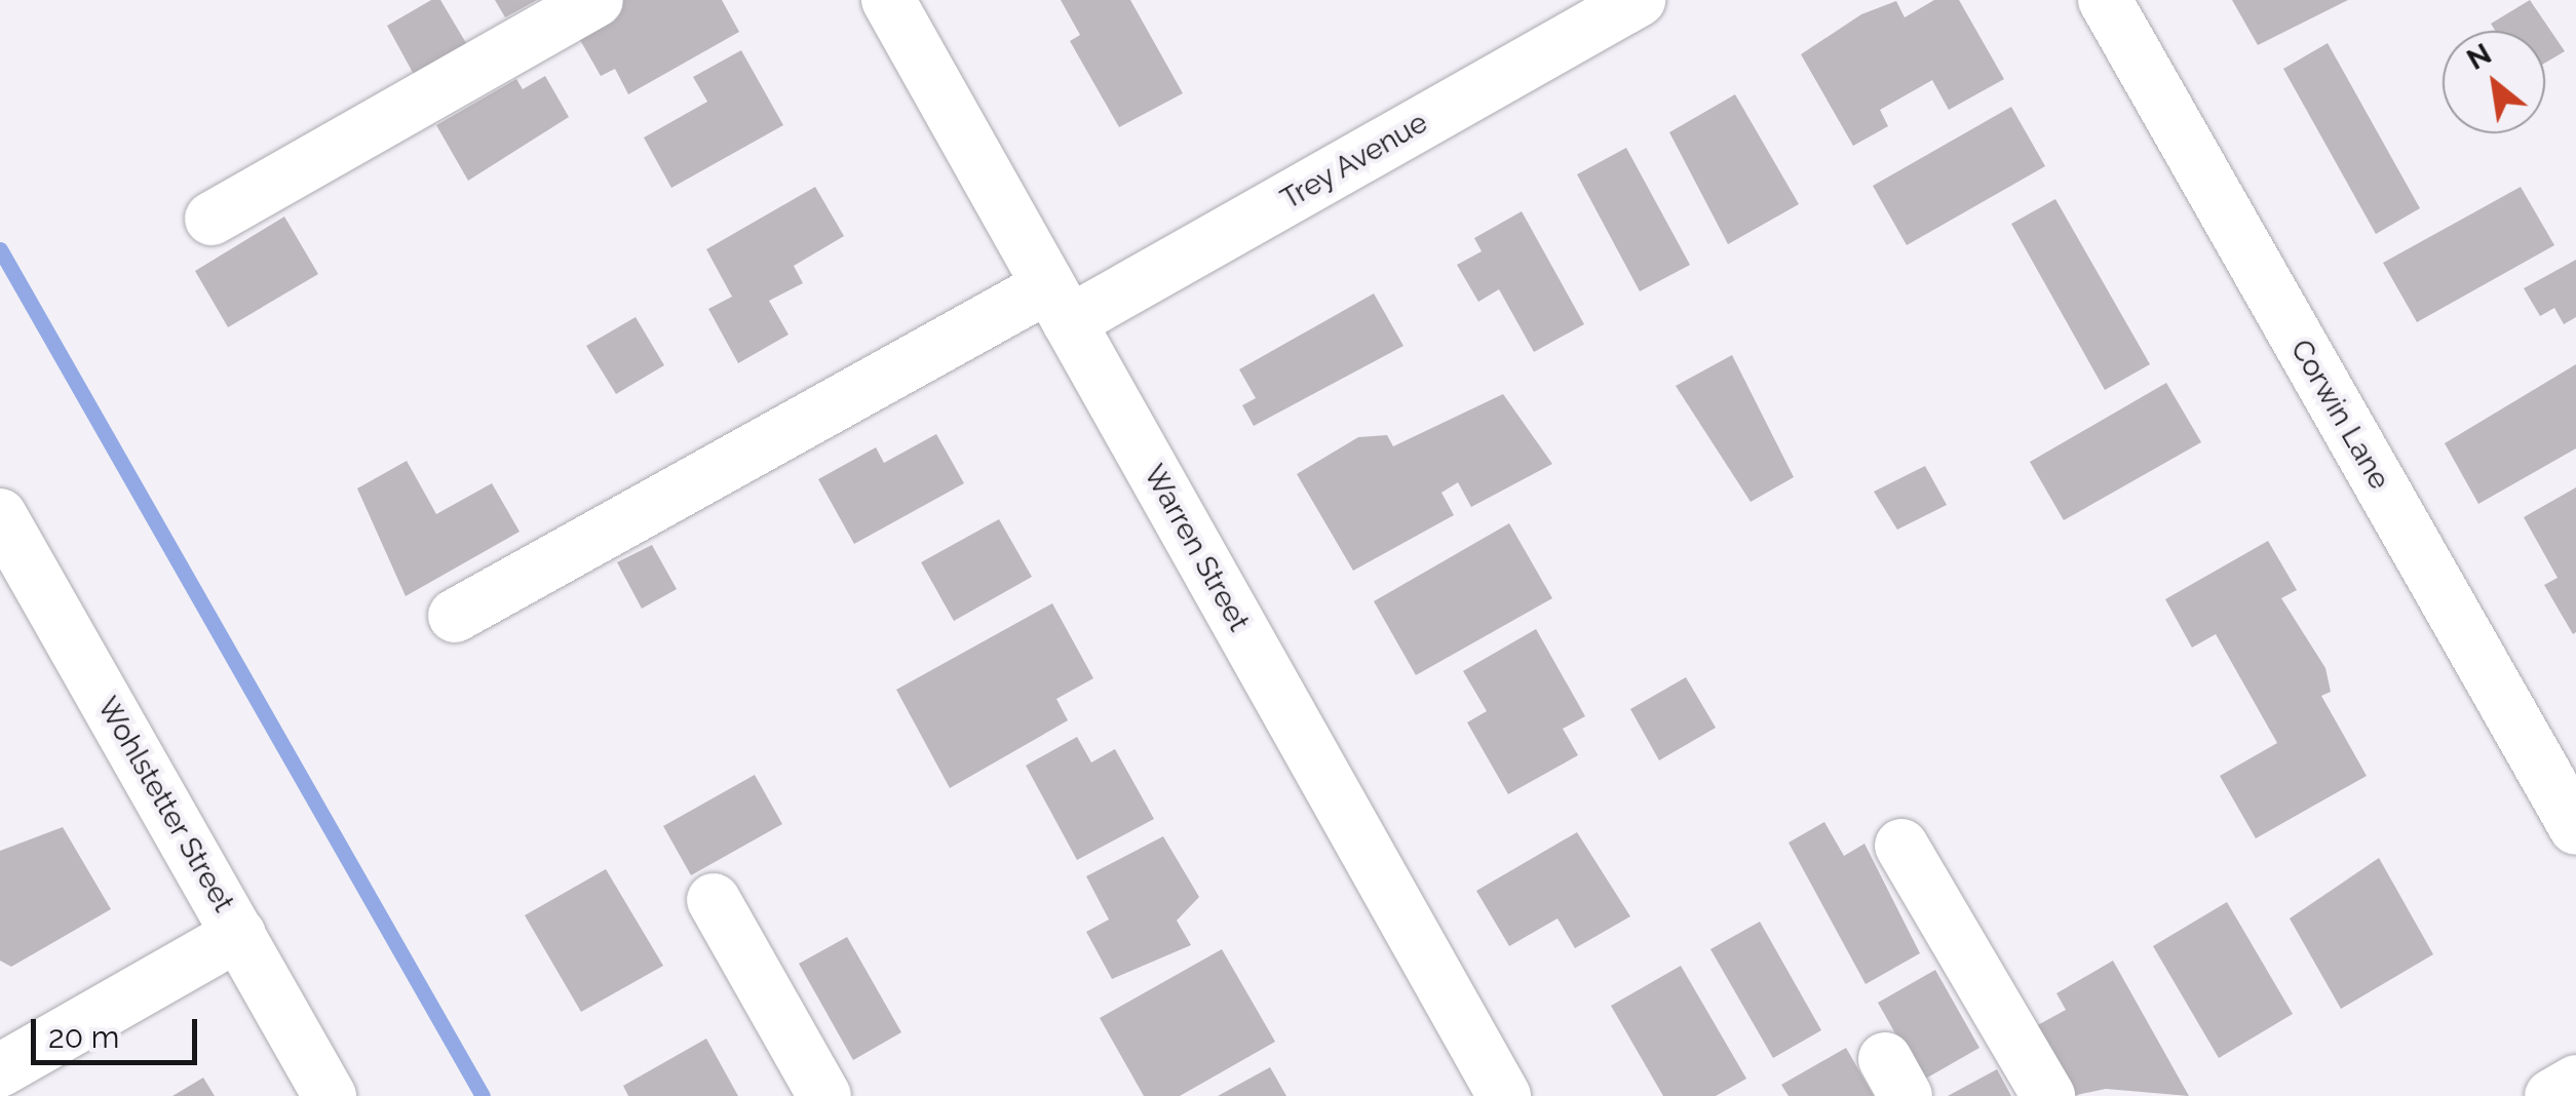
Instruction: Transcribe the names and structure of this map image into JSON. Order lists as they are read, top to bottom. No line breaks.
{"streets":{"street":["Trey Avenue","Corwin Lane","Warren Street","Wohlstetter Street"]},"crossings":[["Trey Avenue","Warren Street"]],"scale_bar":"20 m","north":"top left"}
